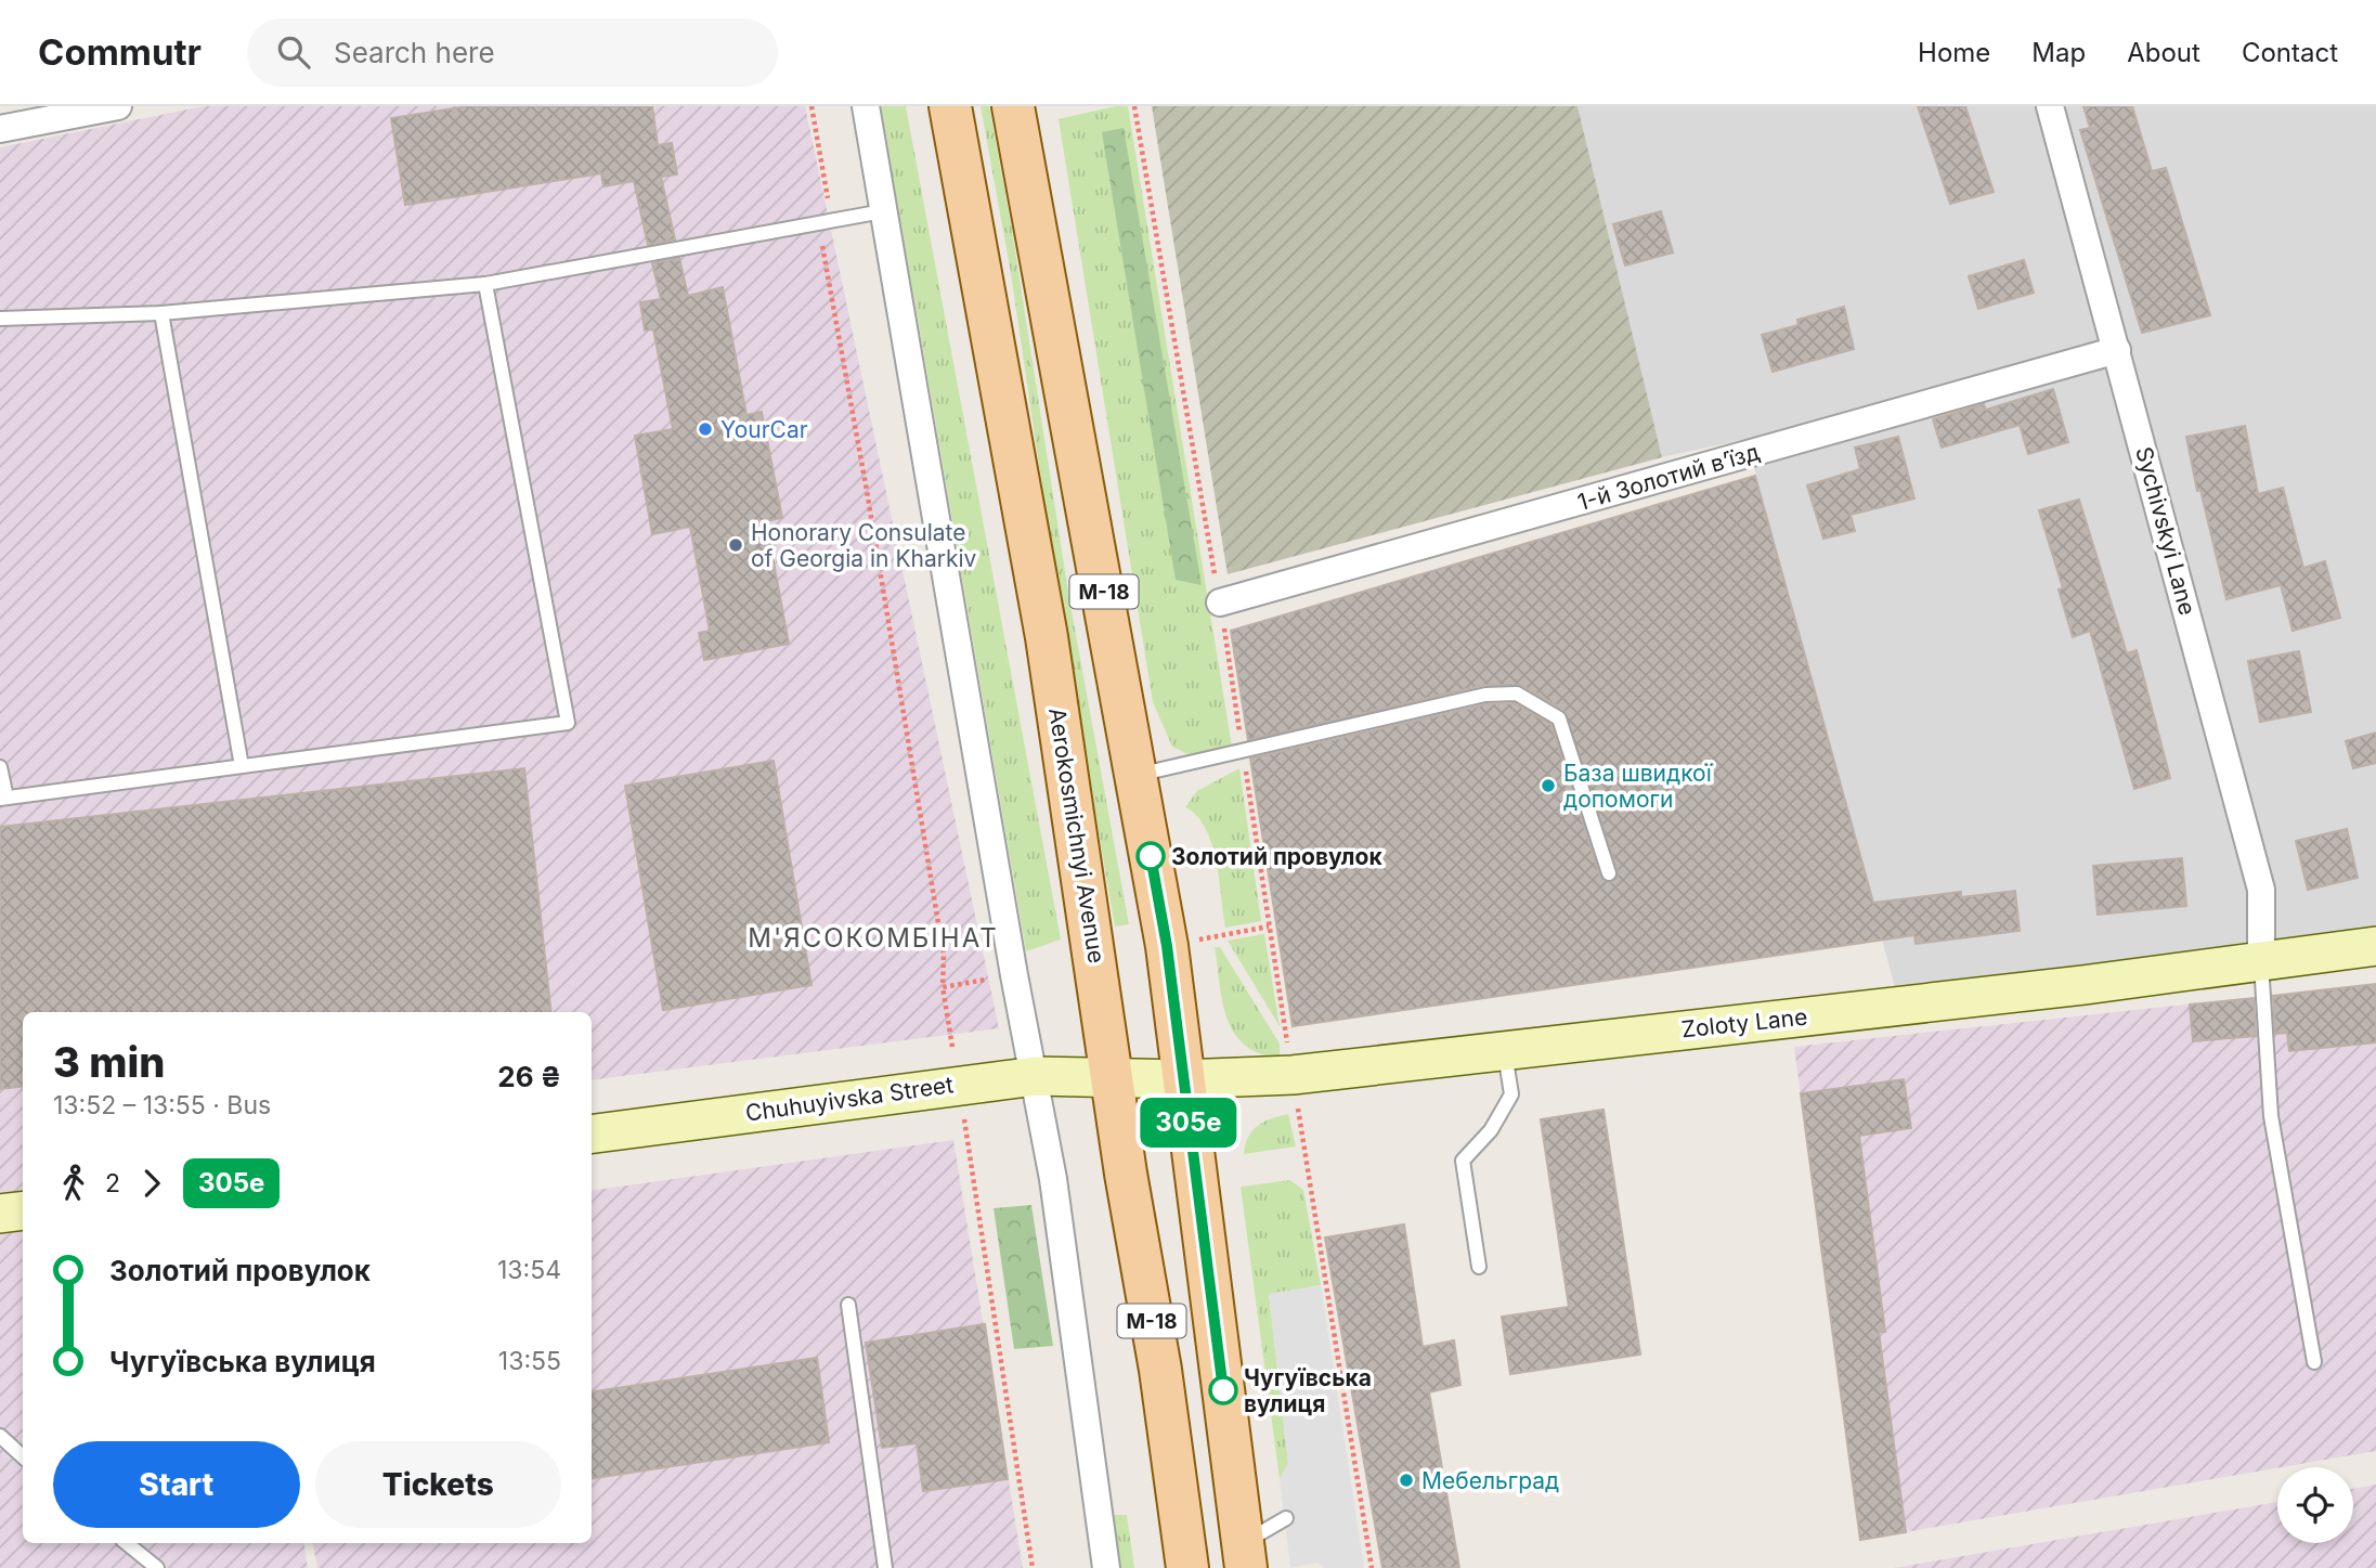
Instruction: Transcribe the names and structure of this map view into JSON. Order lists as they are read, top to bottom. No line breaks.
{"streets":{"main road":["М-18","Aerokosmichnyi Avenue","Zoloty Lane","Chuhuyivska Street"],"street":["1-й Золотий в’їзд","Sychivskyi Lane"]},"crossings":[["1-й Золотий в’їзд","Sychivskyi Lane"],["Sychivskyi Lane","Zoloty Lane"],["М-18","Zoloty Lane"],["Aerokosmichnyi Avenue","Zoloty Lane"],["Aerokosmichnyi Avenue","Chuhuyivska Street"],["Zoloty Lane","Chuhuyivska Street"]],"districts":["М'ЯСОКОМБІНАТ"],"places":["YourCar","Honorary Consulate of Georgia in Kharkiv","База швидкої допомоги","Золотий провулок","Чугуївська вулиця","Мебельград"],"lines":["bus line 305e"],"page":{"header":"Commutr","search":"Search here","nav":["Home","Map","About","Contact"],"on_map":"305e","heading":["3 min","13:52 – 13:55 · Bus","26 ₴"],"legs":["2","305e"],"list":[{"name":"Золотий провулок","value":"13:54"},{"name":"Чугуївська вулиця","value":"13:55"}],"buttons":["Start","Tickets"]}}
